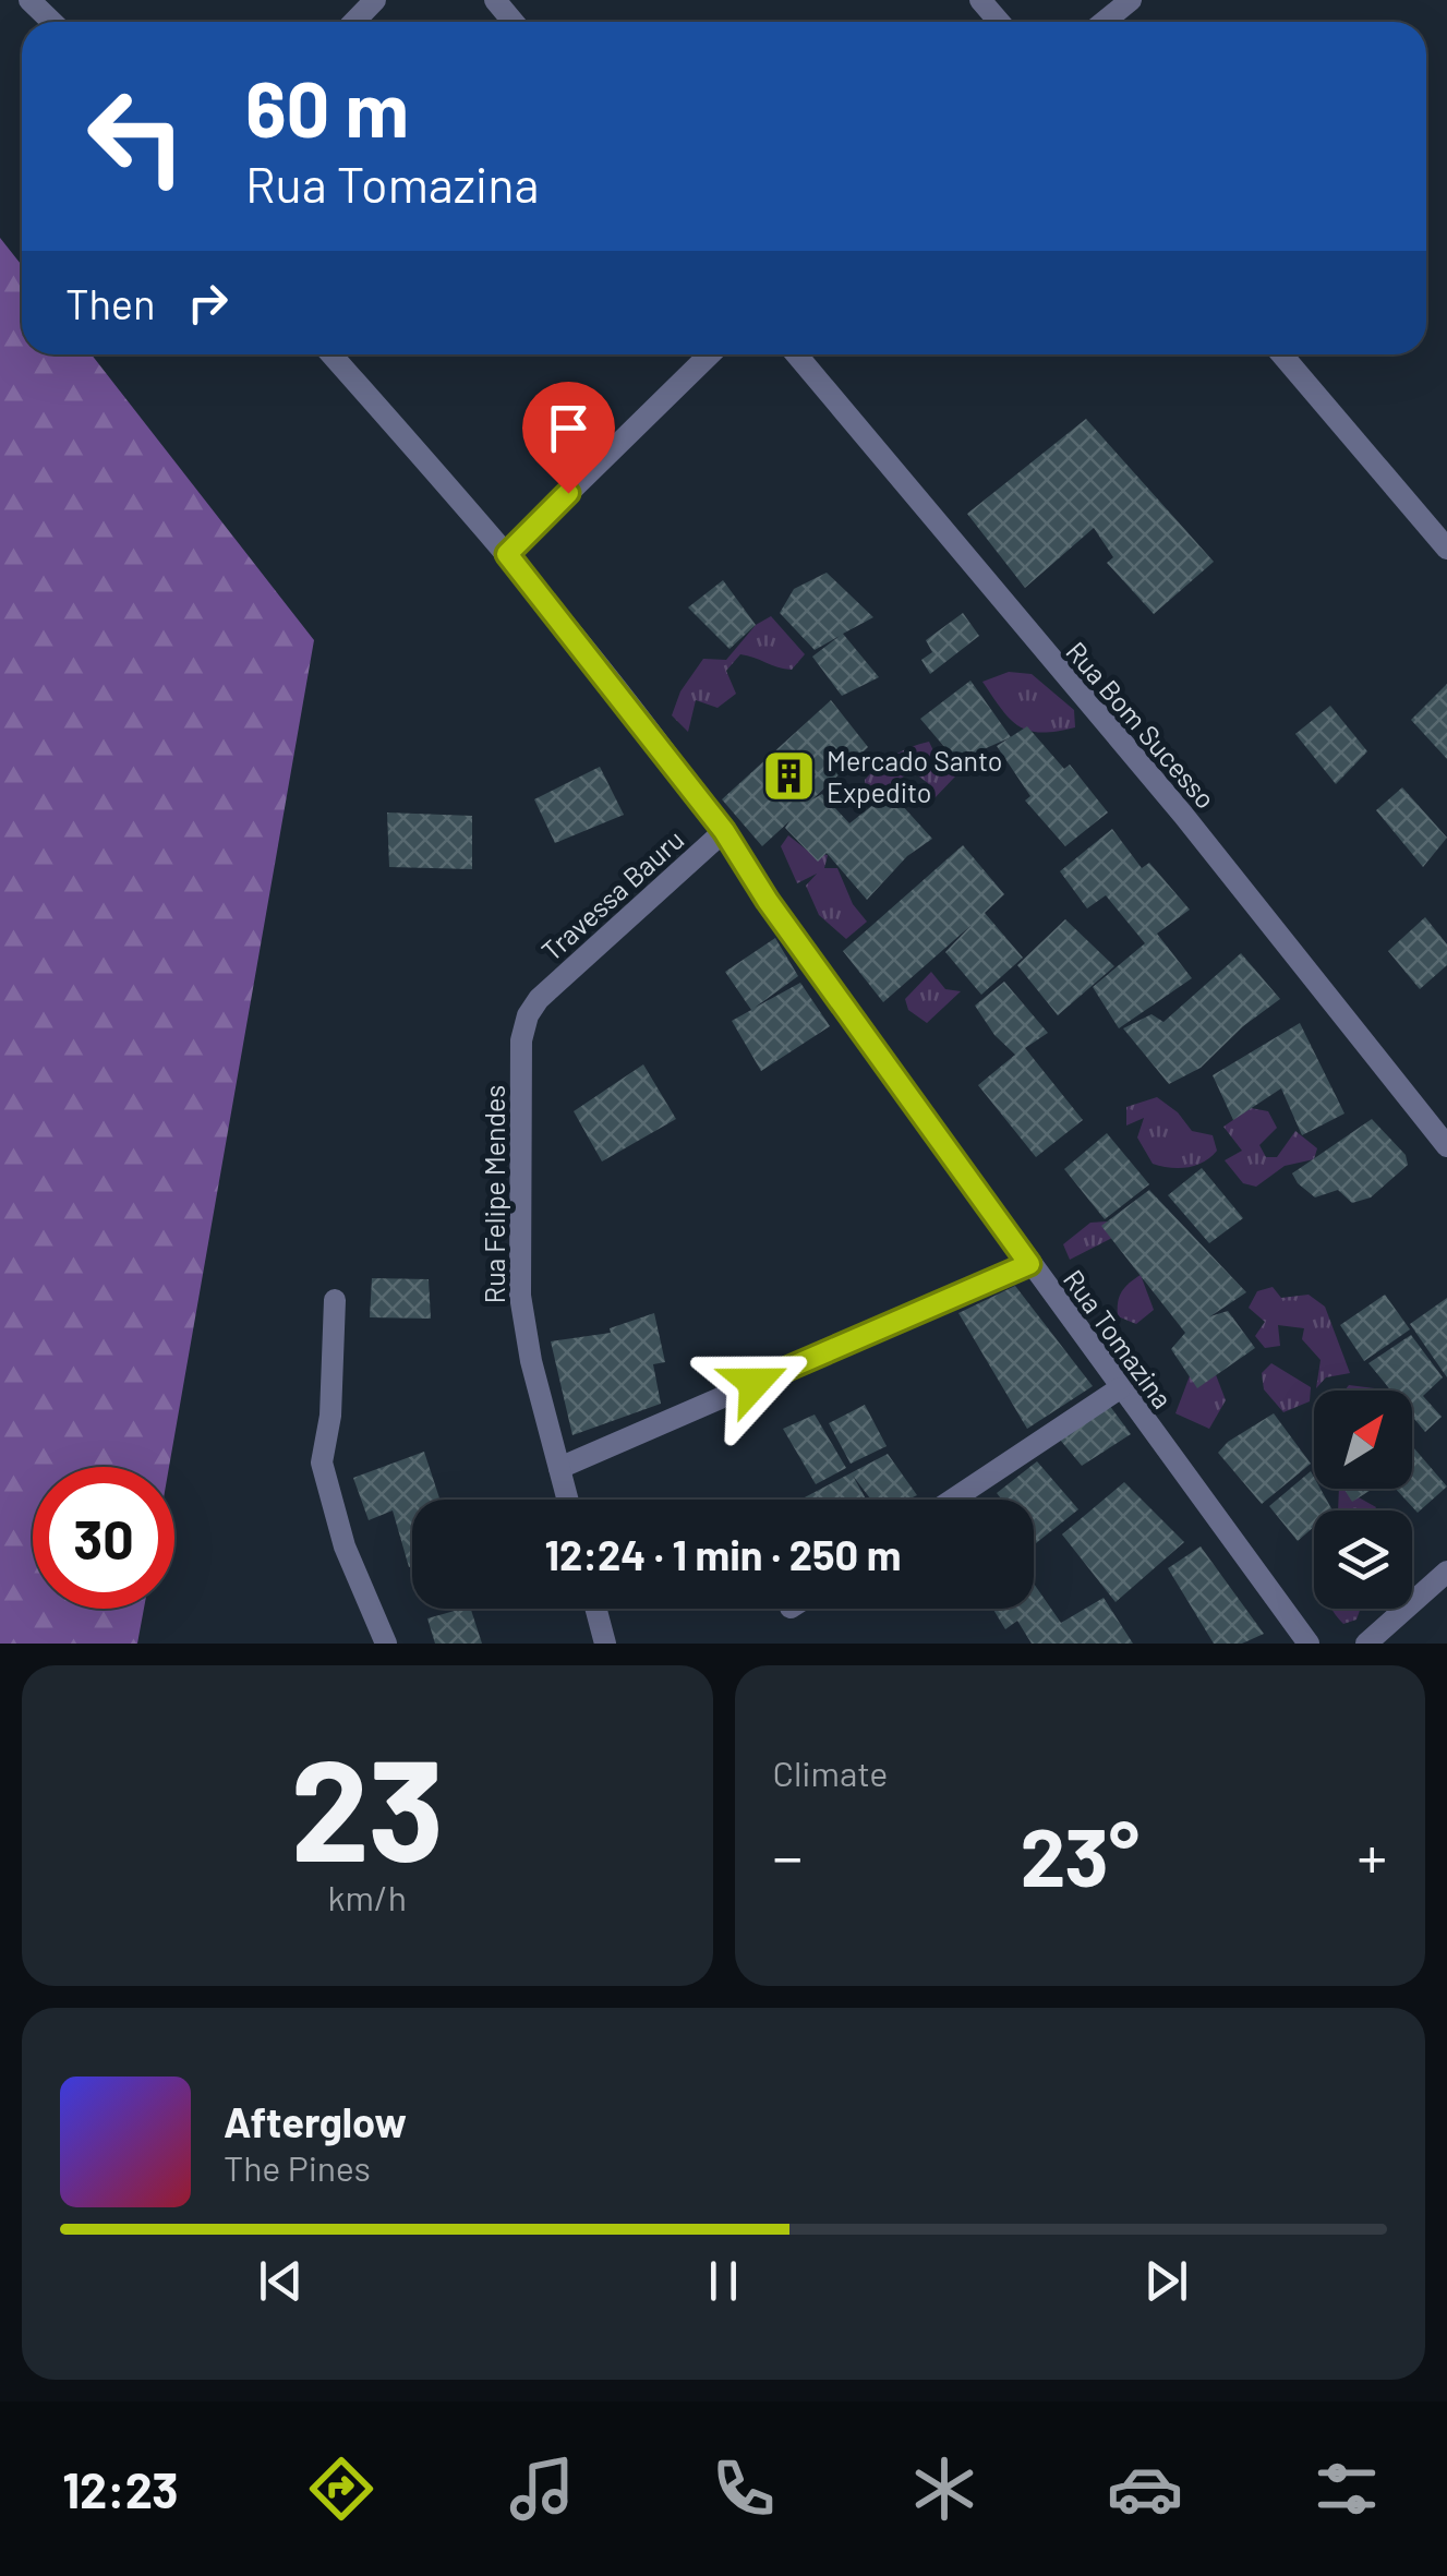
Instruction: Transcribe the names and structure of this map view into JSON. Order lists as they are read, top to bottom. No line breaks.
{"streets":{"street":["Rua Bom Sucesso","Travessa Bauru","Rua Felipe Mendes","Rua Tomazina"]},"crossings":[["Travessa Bauru","Rua Felipe Mendes"],["Travessa Bauru","Rua Tomazina"]],"places":{"building":["Mercado Santo Expedito"]},"north":"top right","page":{"turn":["60 m","Rua Tomazina"],"then":"Then","limit":"30","trip":"12:24 · 1 min · 250 m","tile":[["23","km/h"],"Climate"],"heat":["−","23°","+"],"song":["Afterglow","The Pines"],"tabs":"12:23"}}
